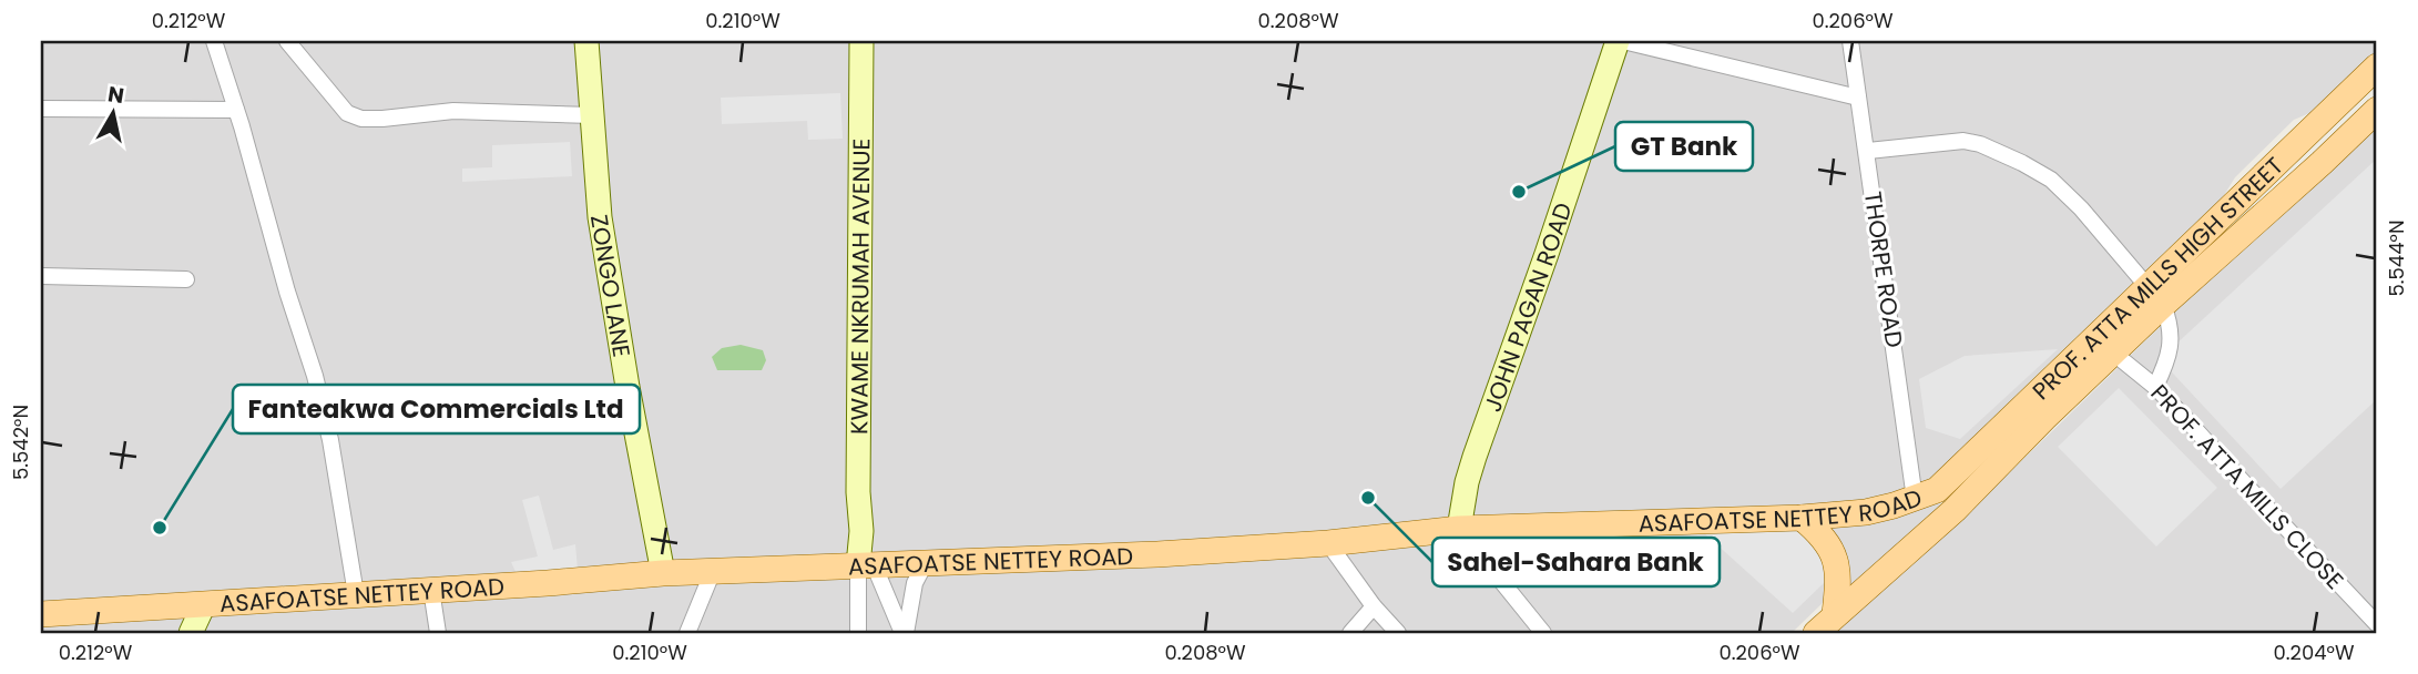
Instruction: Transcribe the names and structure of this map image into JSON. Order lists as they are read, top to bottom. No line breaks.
{"streets":{"main road":["PROF. ATTA MILLS HIGH STREET","ZONGO LANE","KWAME NKRUMAH AVENUE","JOHN PAGAN ROAD","ASAFOATSE NETTEY ROAD"],"street":["THORPE ROAD","PROF. ATTA MILLS CLOSE"]},"crossings":[["THORPE ROAD","PROF. ATTA MILLS HIGH STREET"],["THORPE ROAD","ASAFOATSE NETTEY ROAD"],["PROF. ATTA MILLS HIGH STREET","PROF. ATTA MILLS CLOSE"],["PROF. ATTA MILLS HIGH STREET","ASAFOATSE NETTEY ROAD"],["ZONGO LANE","ASAFOATSE NETTEY ROAD"],["KWAME NKRUMAH AVENUE","ASAFOATSE NETTEY ROAD"],["JOHN PAGAN ROAD","ASAFOATSE NETTEY ROAD"]],"places":["GT Bank","Sahel-Sahara Bank","Fanteakwa Commercials Ltd"],"north":"top","coordinates":["0.212°W","0.210°W","0.208°W","0.206°W","5.544°N","5.542°N","0.204°W"]}
